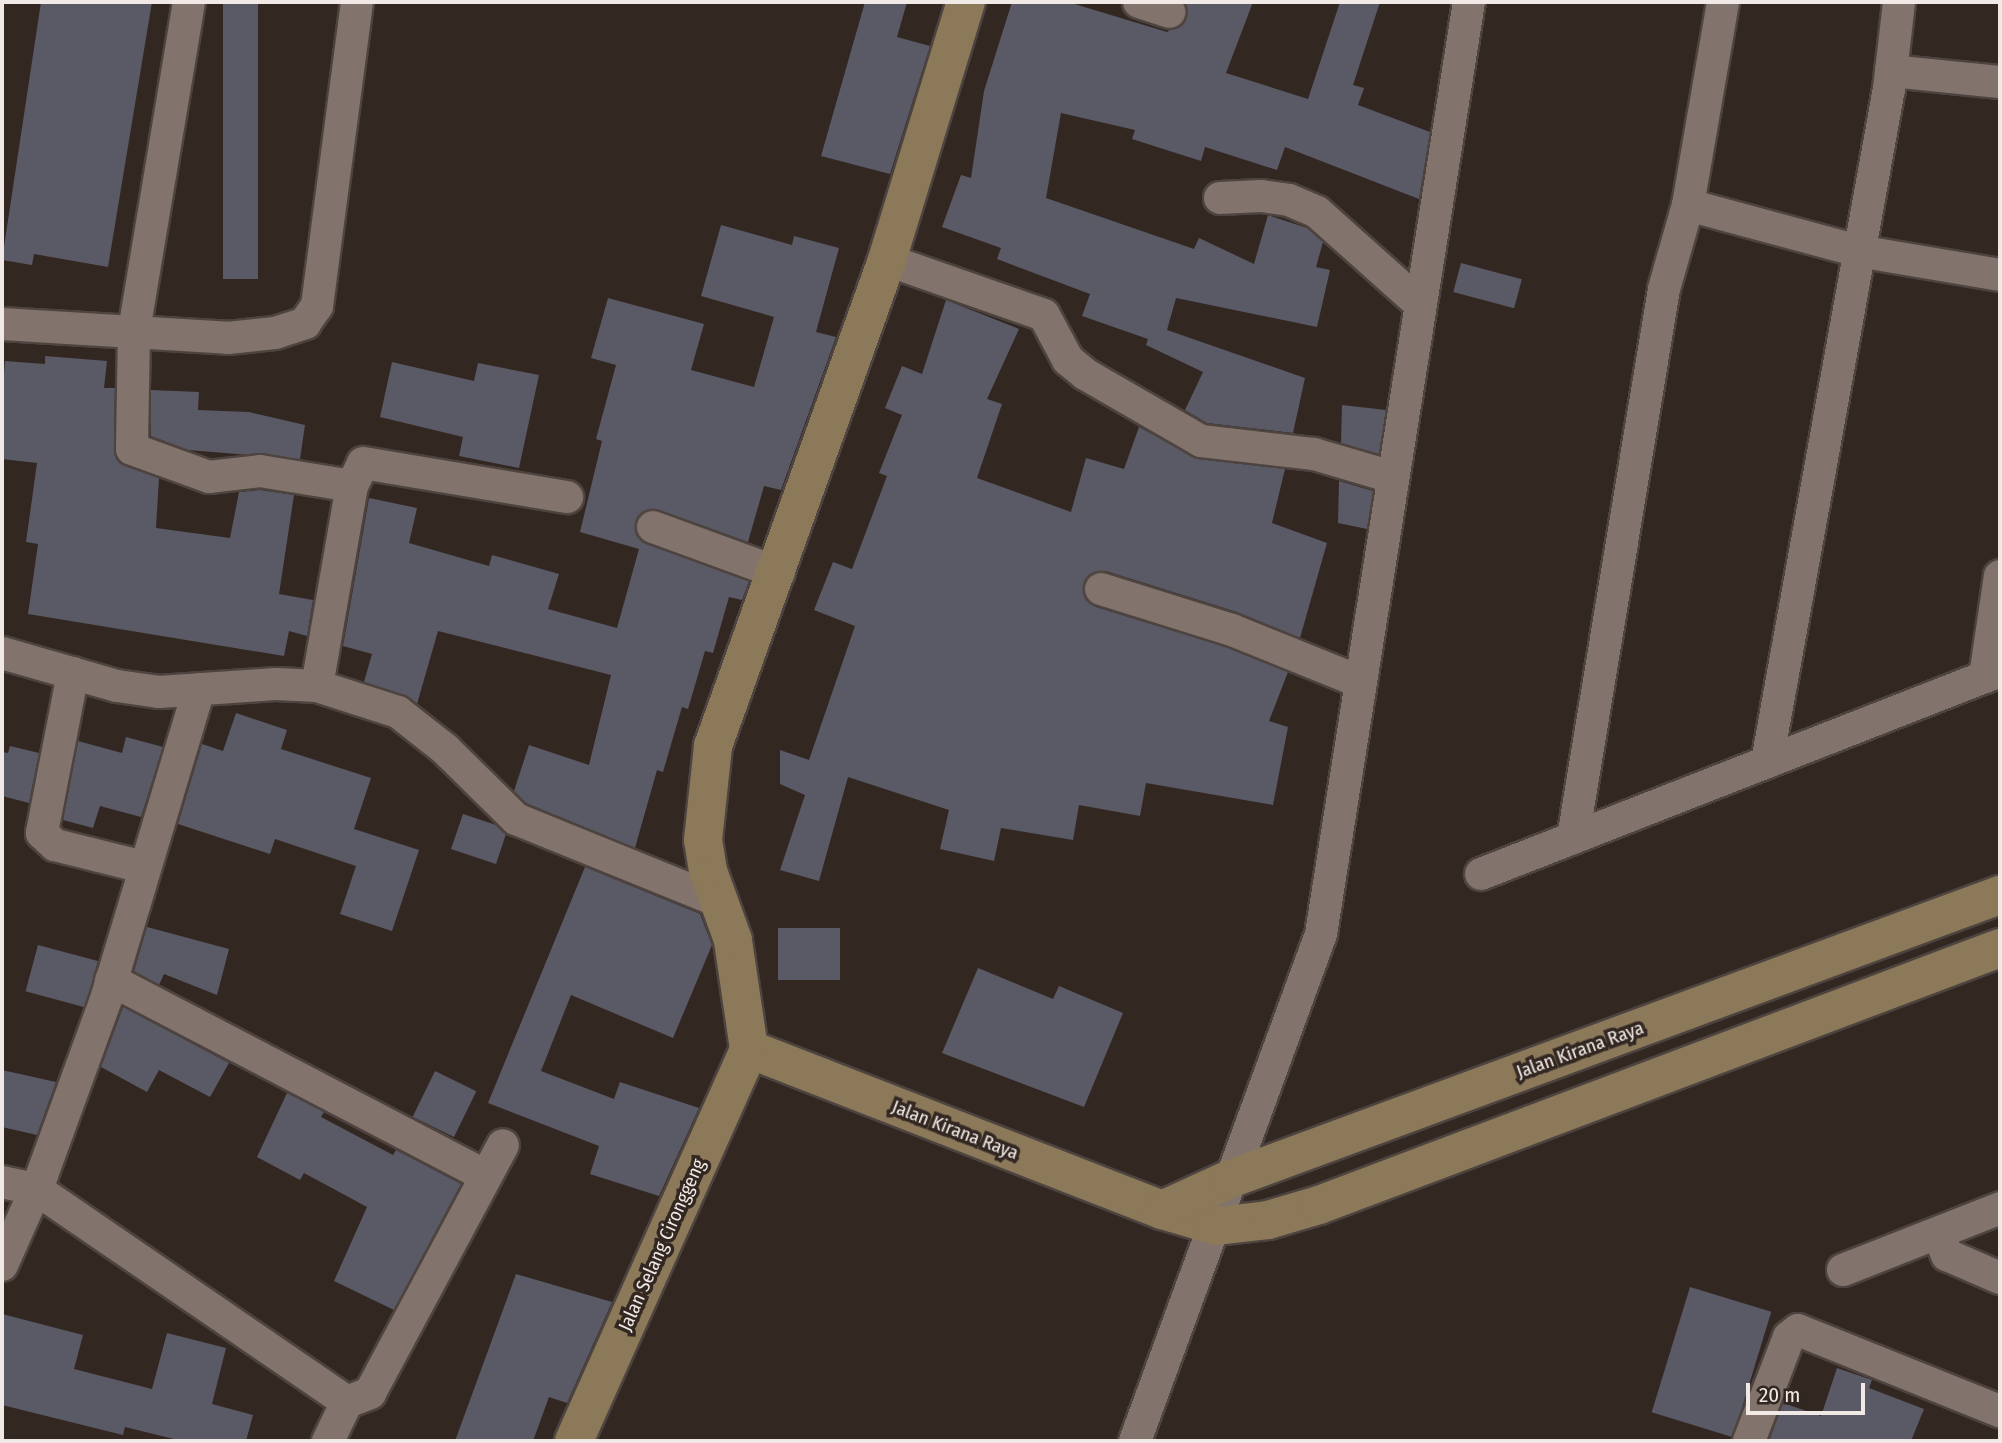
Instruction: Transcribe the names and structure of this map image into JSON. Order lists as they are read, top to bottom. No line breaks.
{"streets":{"street":["Jalan Kirana Raya","Jalan Selang Cironggeng"]},"crossings":[["Jalan Kirana Raya","Jalan Selang Cironggeng"]],"scale_bar":"20 m"}
